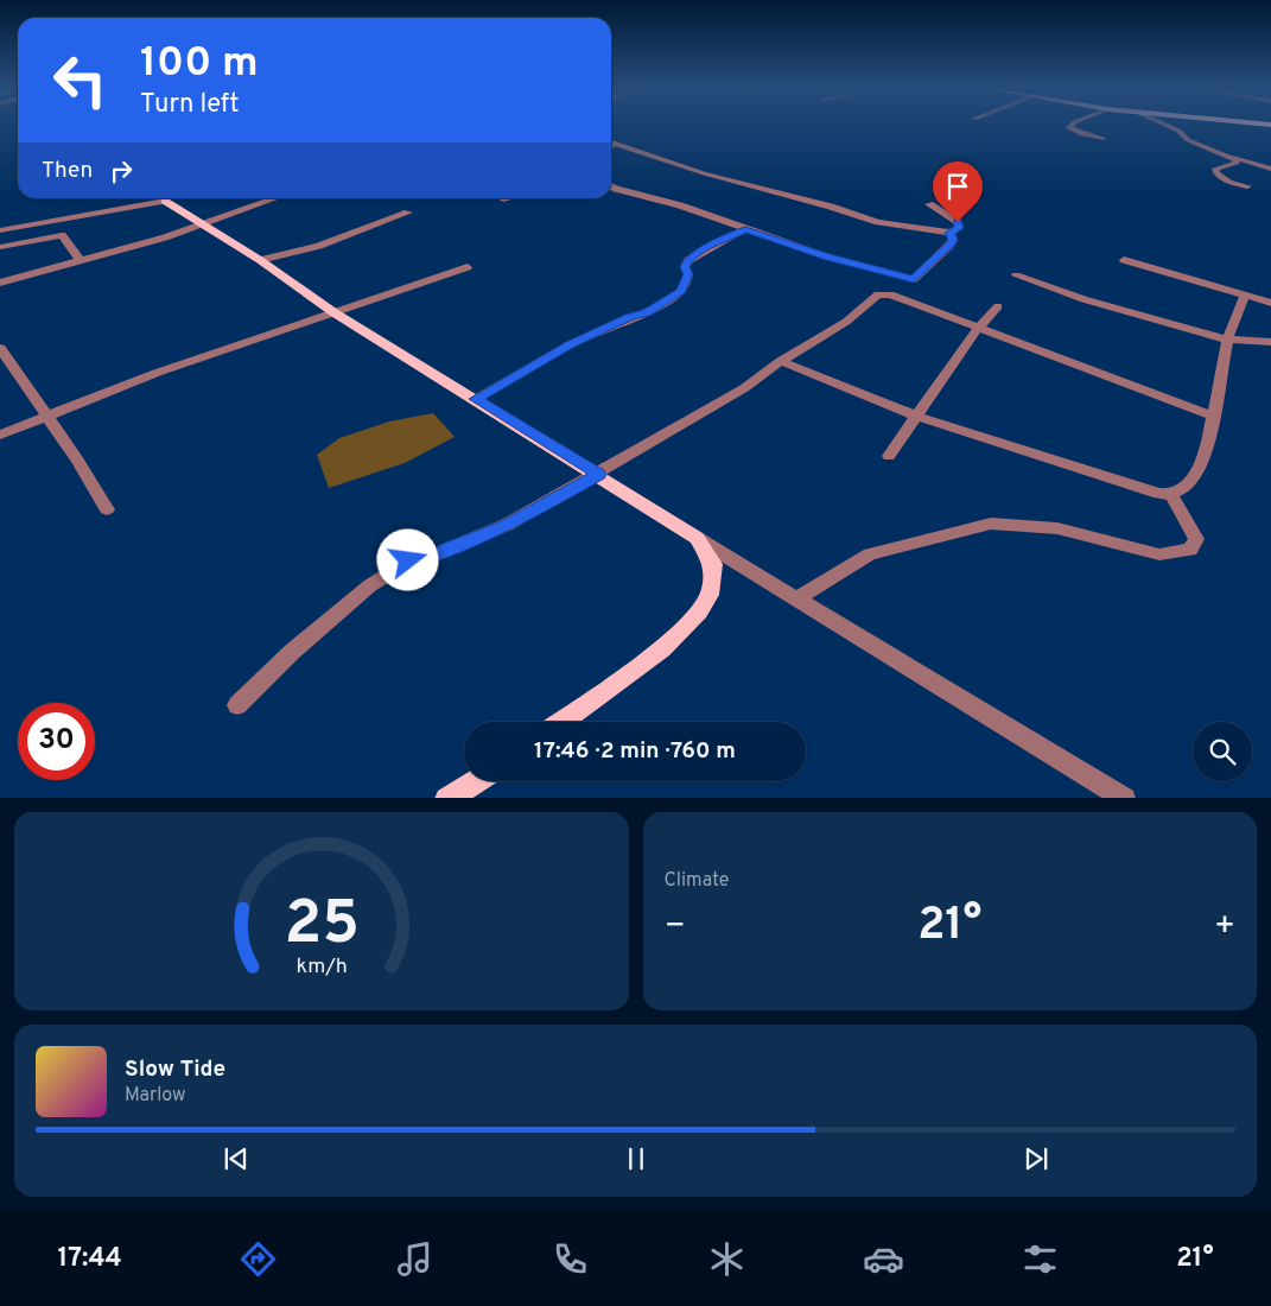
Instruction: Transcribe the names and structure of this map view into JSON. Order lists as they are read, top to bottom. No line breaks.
{"page":{"turn":["100 m","Turn left"],"then":"Then","limit":"30","trip":"17:46 · 2 min · 760 m","tile":"Climate","heat":["−","21°","+"],"song":["Slow Tide","Marlow"],"tabs":["17:44","21°"],"gauge":["25","km/h"]}}
